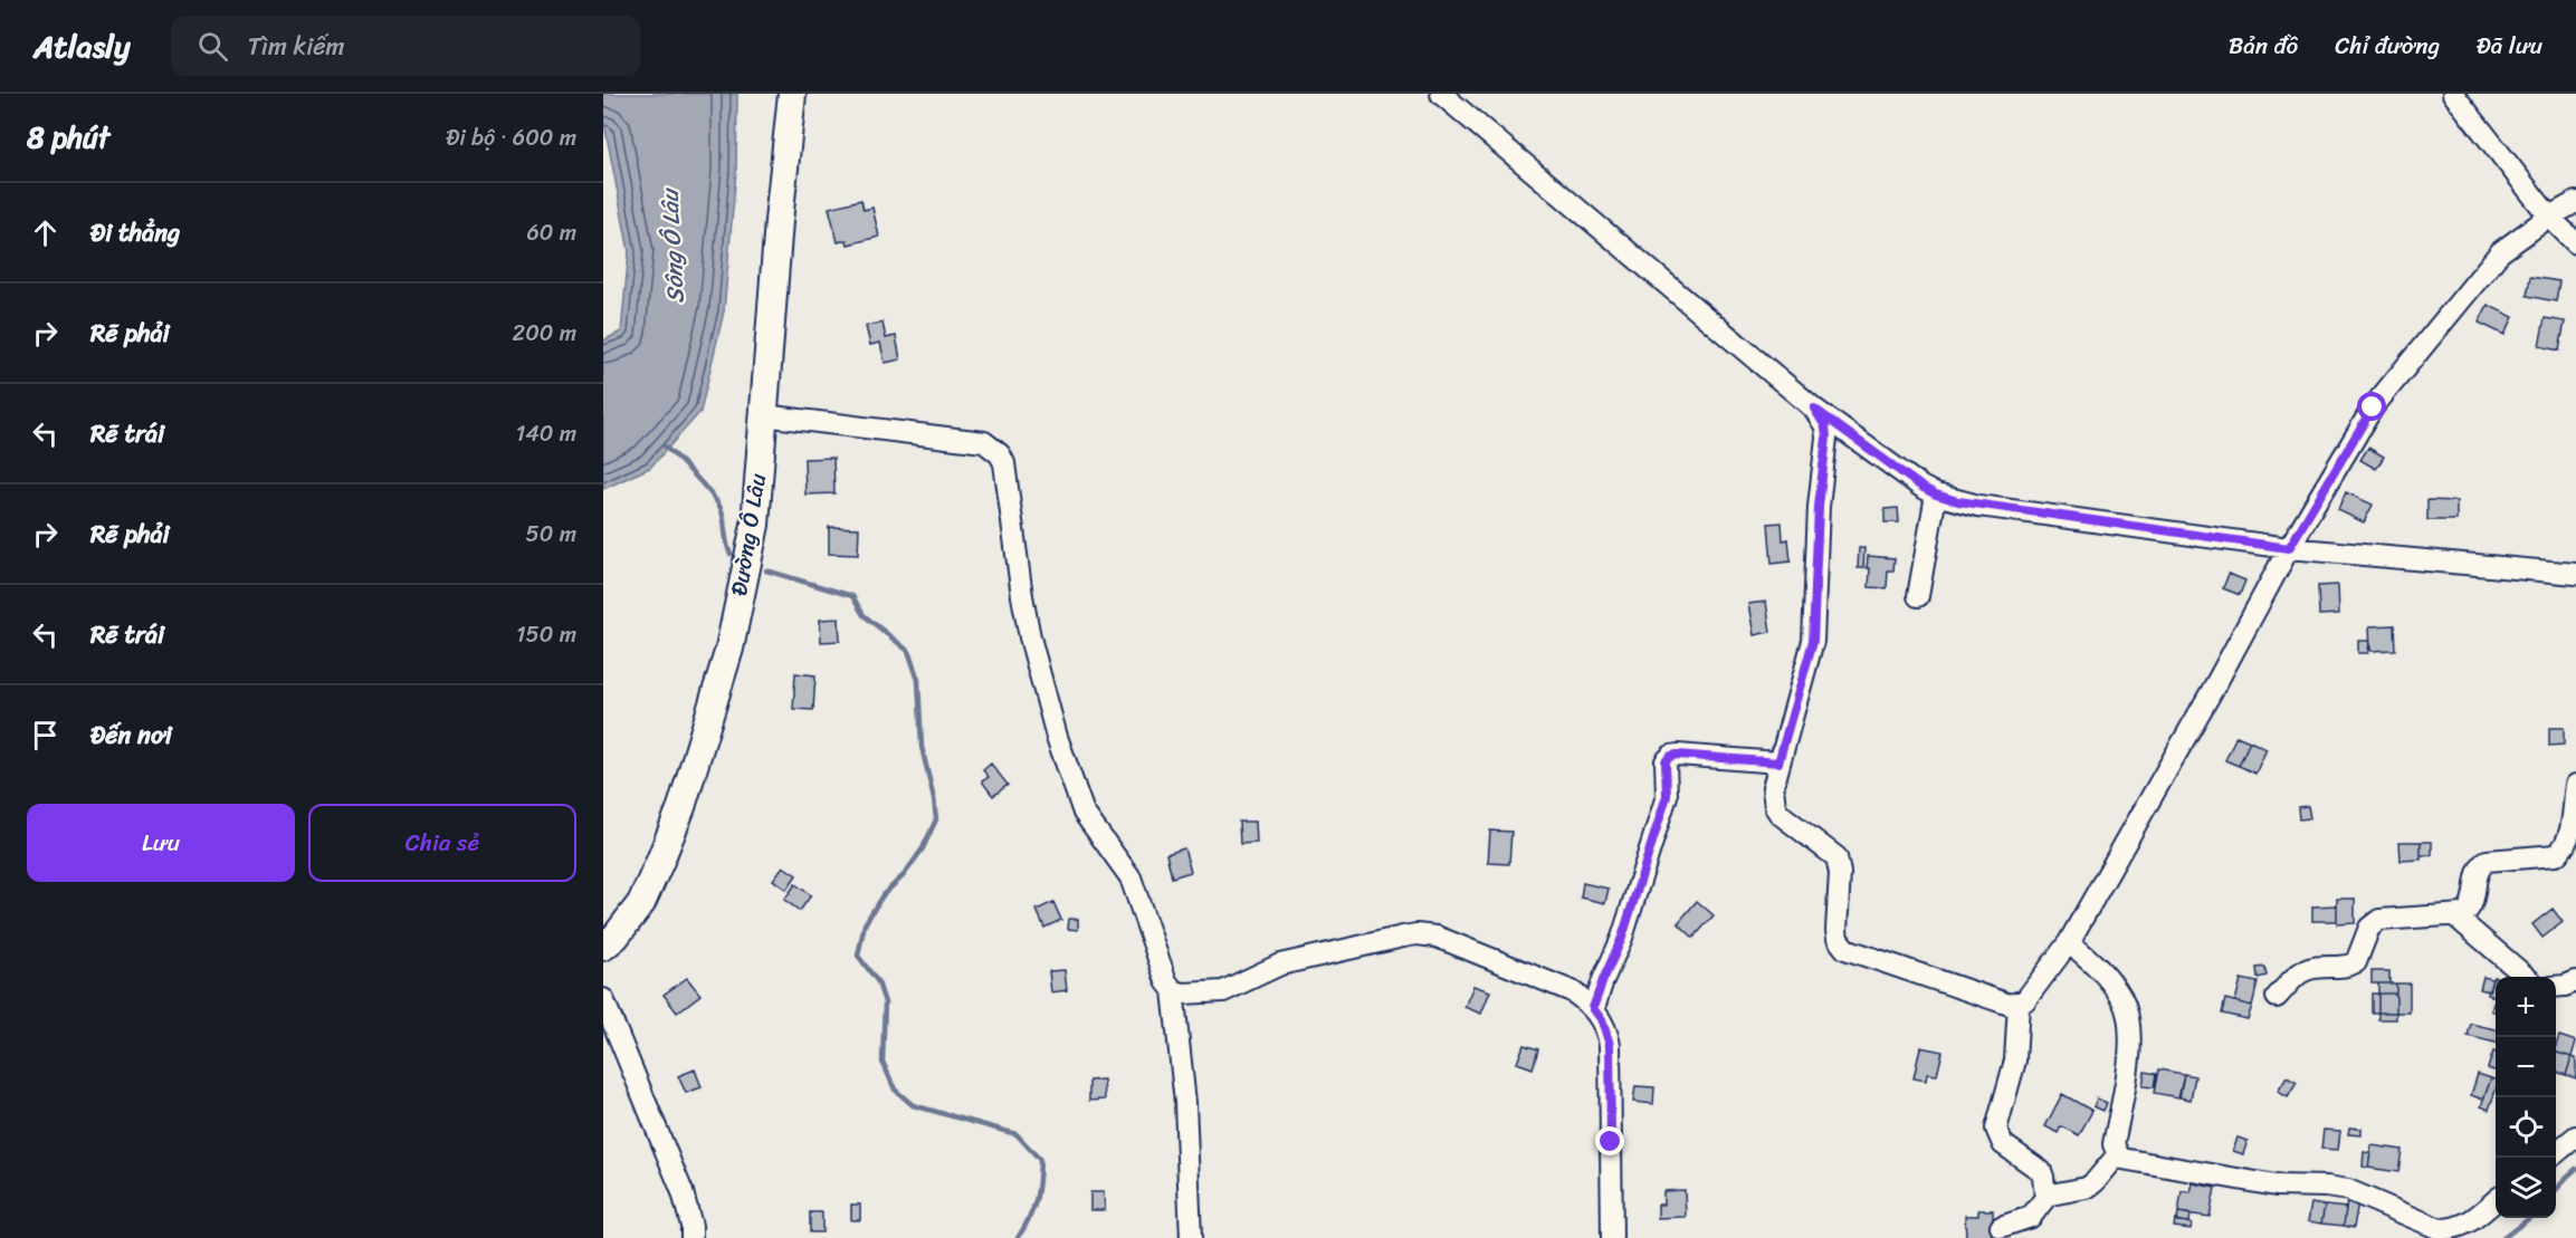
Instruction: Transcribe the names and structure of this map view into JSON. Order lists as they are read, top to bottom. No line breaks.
{"streets":{"main road":["Đường Ô Lâu"]},"water":["Sông Ô Lâu"],"page":{"header":"Atlasly","search":"Tìm kiếm","nav":["Bản đồ","Chỉ đường","Đã lưu"],"heading":["8 phút","Đi bộ · 600 m"],"list":[["Đi thẳng","60 m"],["Rẽ phải","200 m"],["Rẽ trái","140 m"],["Rẽ phải","50 m"],["Rẽ trái","150 m"],"Đến nơi"],"buttons":["Lưu","Chia sẻ"],"map_buttons":["+","−"]}}
